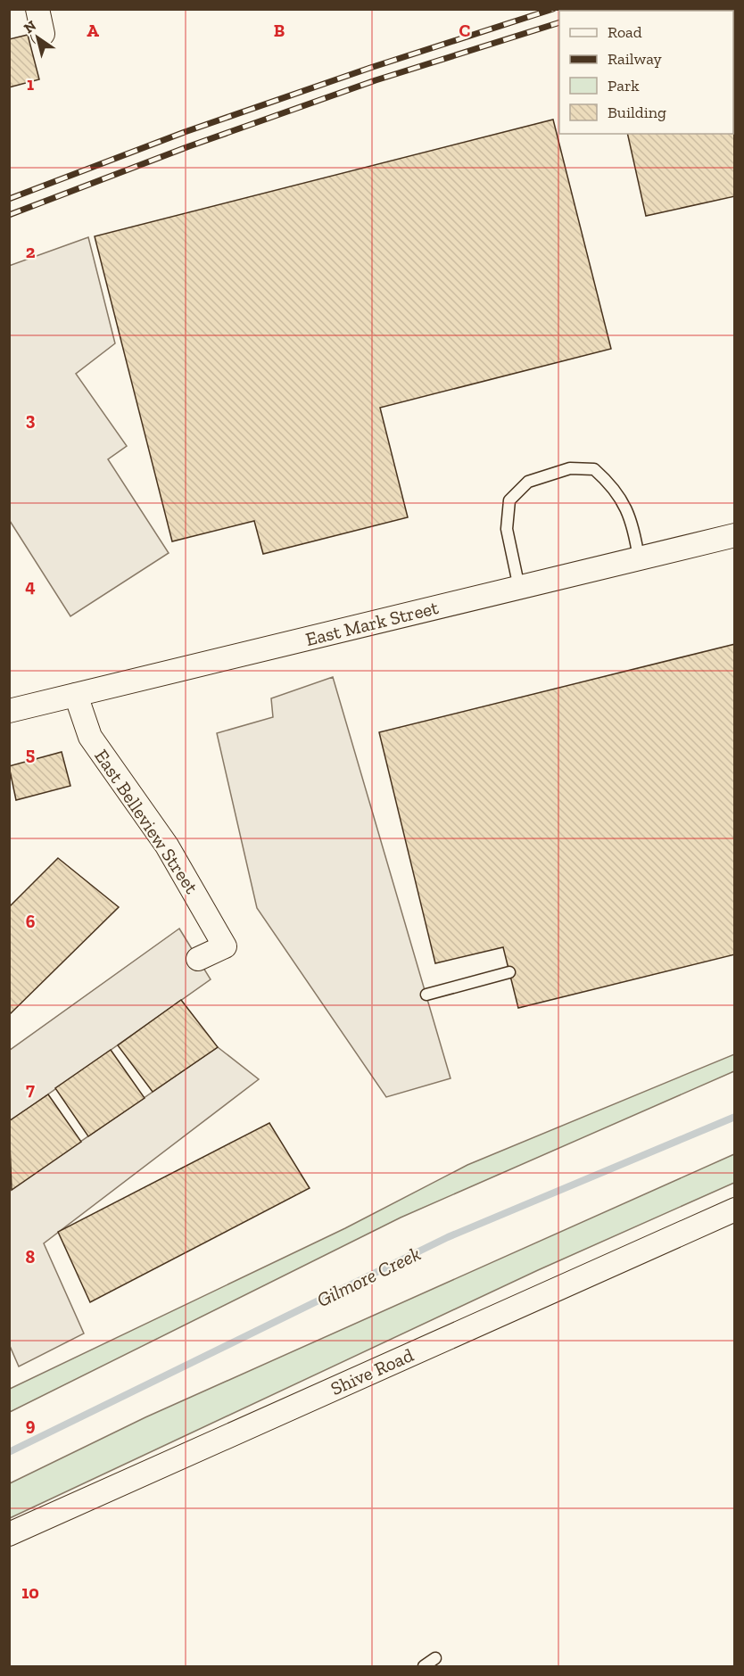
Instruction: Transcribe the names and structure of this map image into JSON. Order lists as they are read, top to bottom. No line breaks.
{"streets":{"street":["East Mark Street","East Belleview Street","Shive Road"]},"crossings":[["East Mark Street","East Belleview Street"]],"water":["Gilmore Creek"],"legend":["Road","Railway","Park","Building"],"north":"top left","grid":{"columns":["A","B","C"],"rows":["1","2","3","4","5","6","7","8","9","10"]}}
